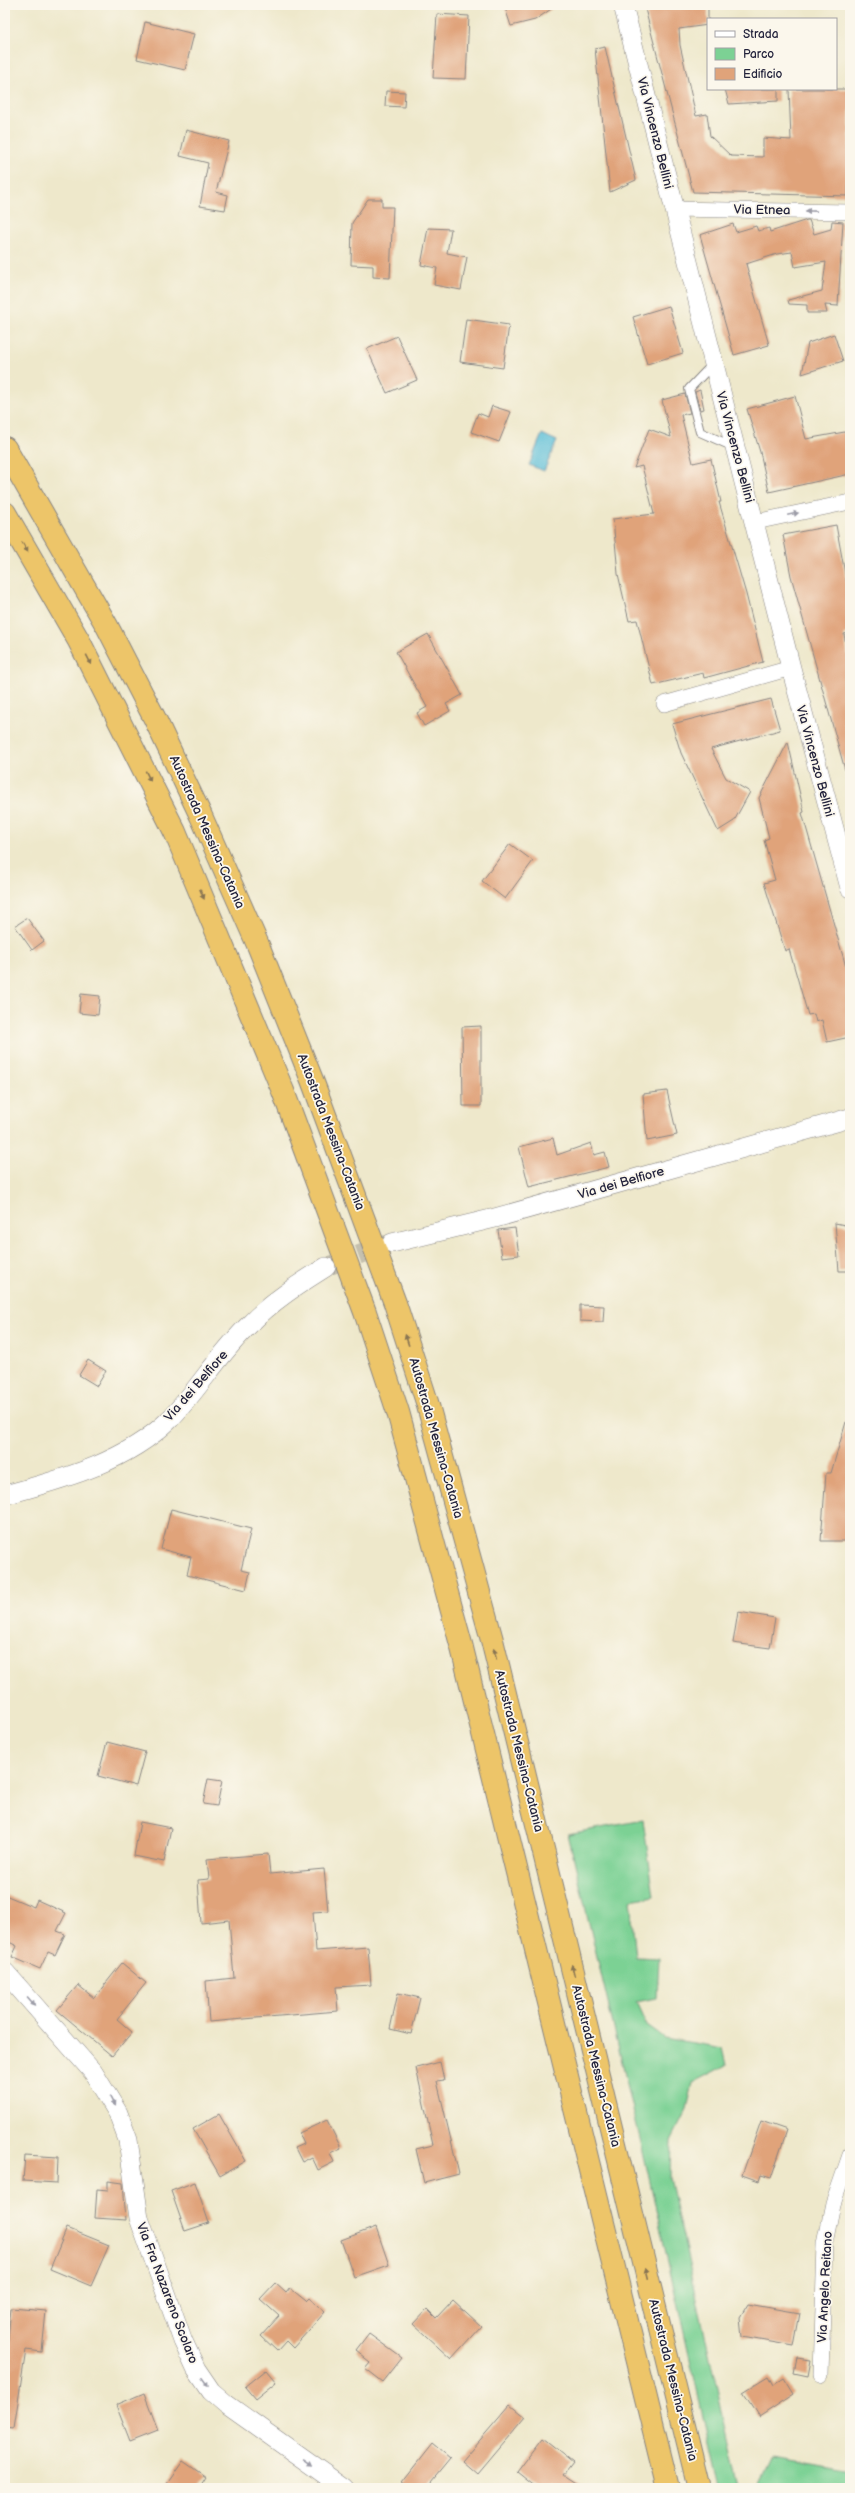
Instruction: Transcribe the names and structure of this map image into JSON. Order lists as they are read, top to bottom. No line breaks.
{"streets":{"highway":["Autostrada Messina-Catania"],"street":["Via Vincenzo Bellini","Via Etnea","Via dei Belfiore","Via Angelo Reitano","Via Fra Nazareno Scolaro"]},"crossings":[["Via Vincenzo Bellini","Via Etnea"]],"one_way":["Via Etnea","Via Fra Nazareno Scolaro"],"legend":["Strada","Parco","Edificio"]}
